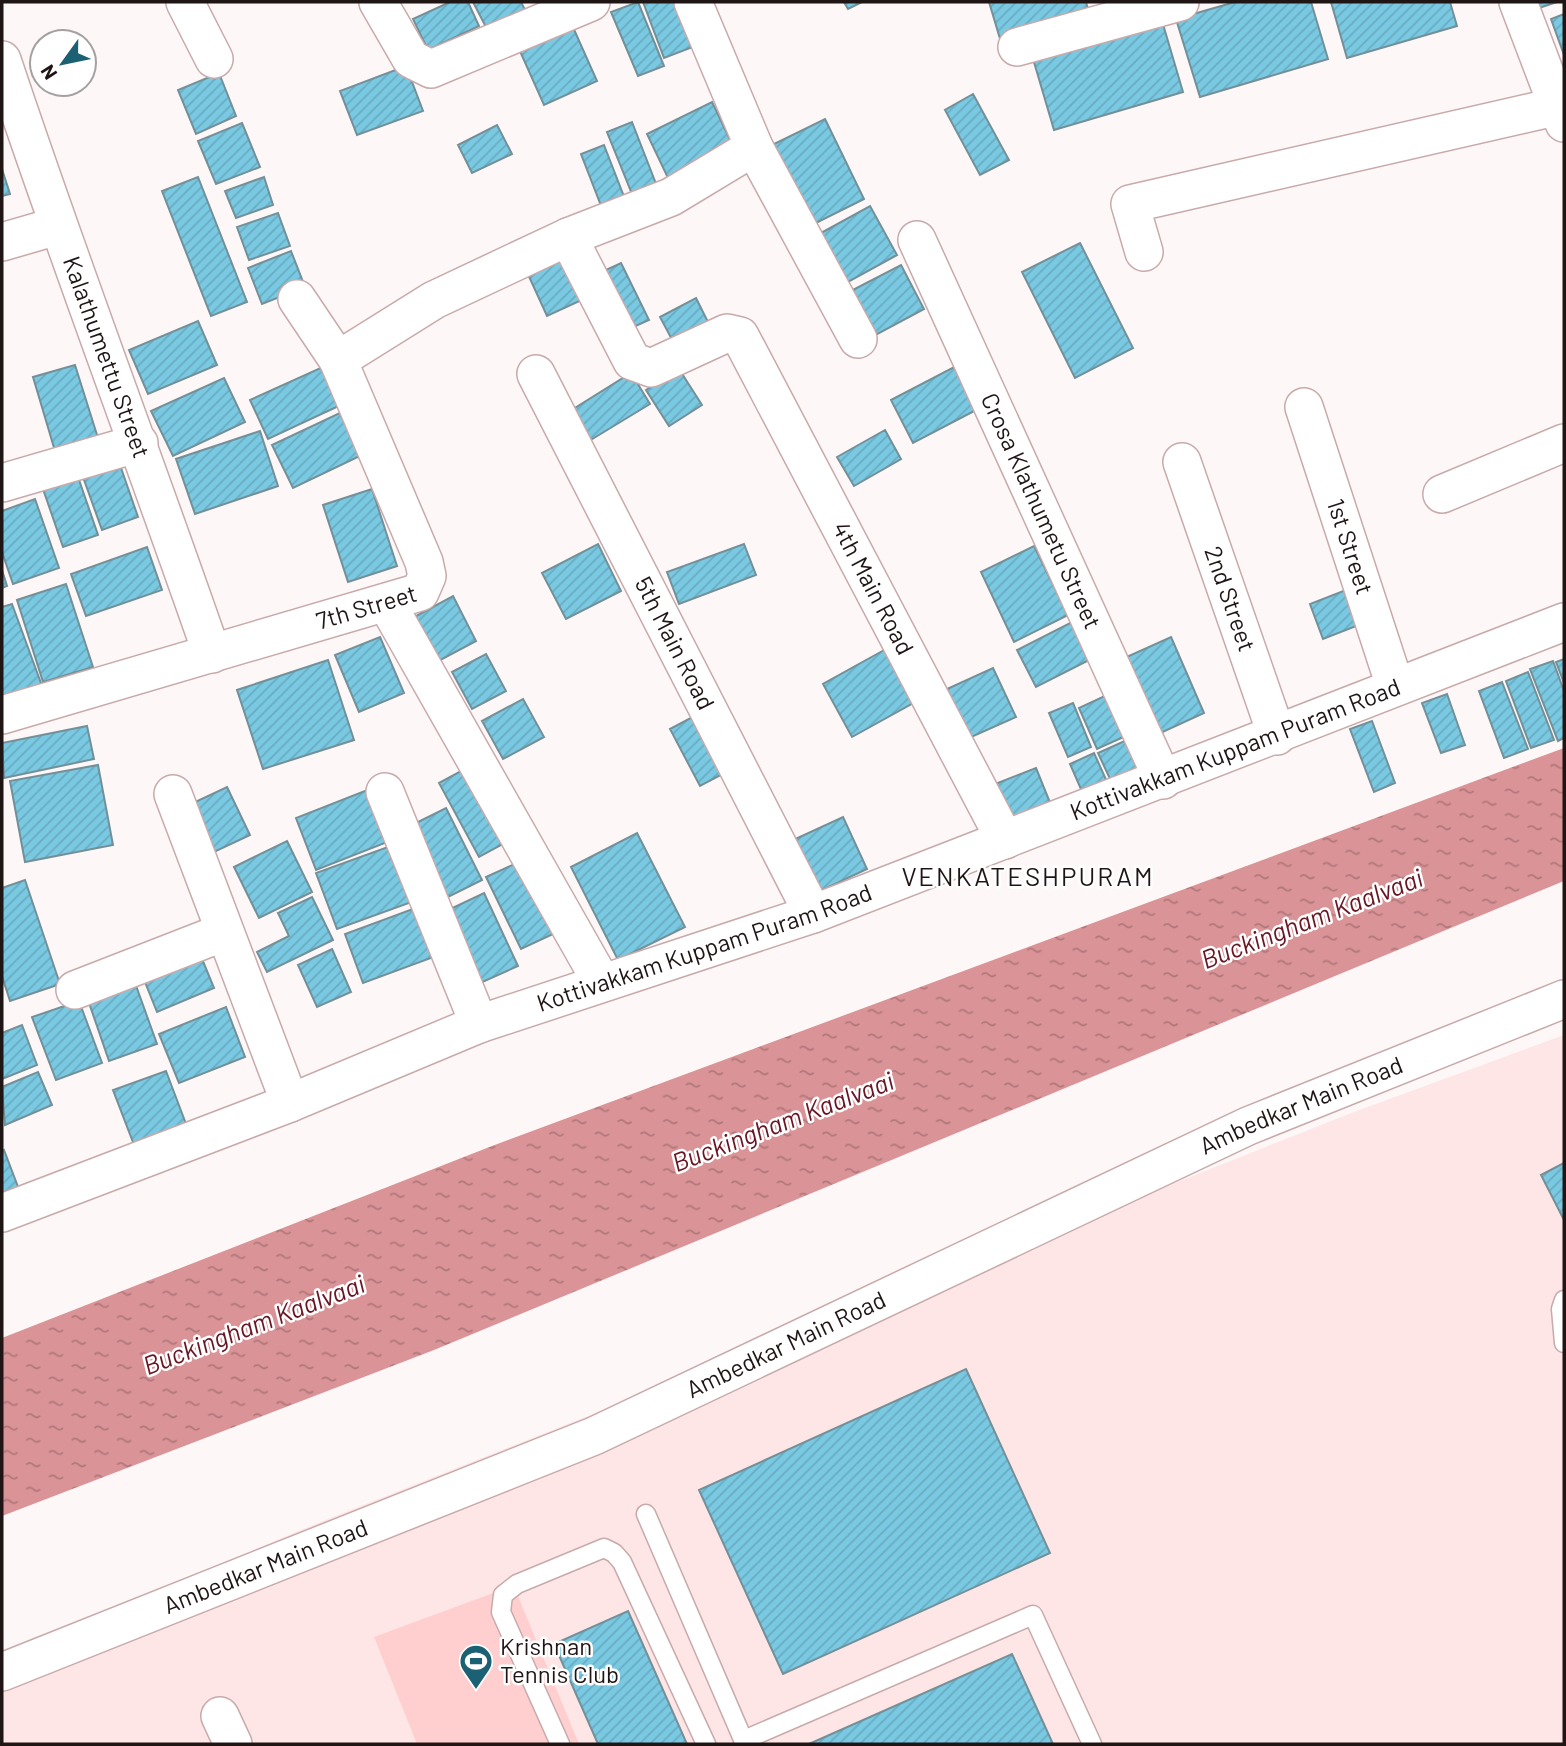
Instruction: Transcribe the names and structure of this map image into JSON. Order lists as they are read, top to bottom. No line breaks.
{"streets":{"street":["Kalathumettu Street","Crosa Klathumetu Street","1st Street","4th Main Road","2nd Street","7th Street","5th Main Road","Kottivakkam Kuppam Puram Road","Ambedkar Main Road"]},"crossings":[["Kalathumettu Street","7th Street"],["Crosa Klathumetu Street","Kottivakkam Kuppam Puram Road"],["1st Street","Kottivakkam Kuppam Puram Road"],["4th Main Road","Kottivakkam Kuppam Puram Road"],["2nd Street","Kottivakkam Kuppam Puram Road"],["5th Main Road","Kottivakkam Kuppam Puram Road"]],"districts":["VENKATESHPURAM"],"water":["Buckingham Kaalvaai"],"places":{"sports":["Krishnan Tennis Club"]},"north":"bottom left"}
